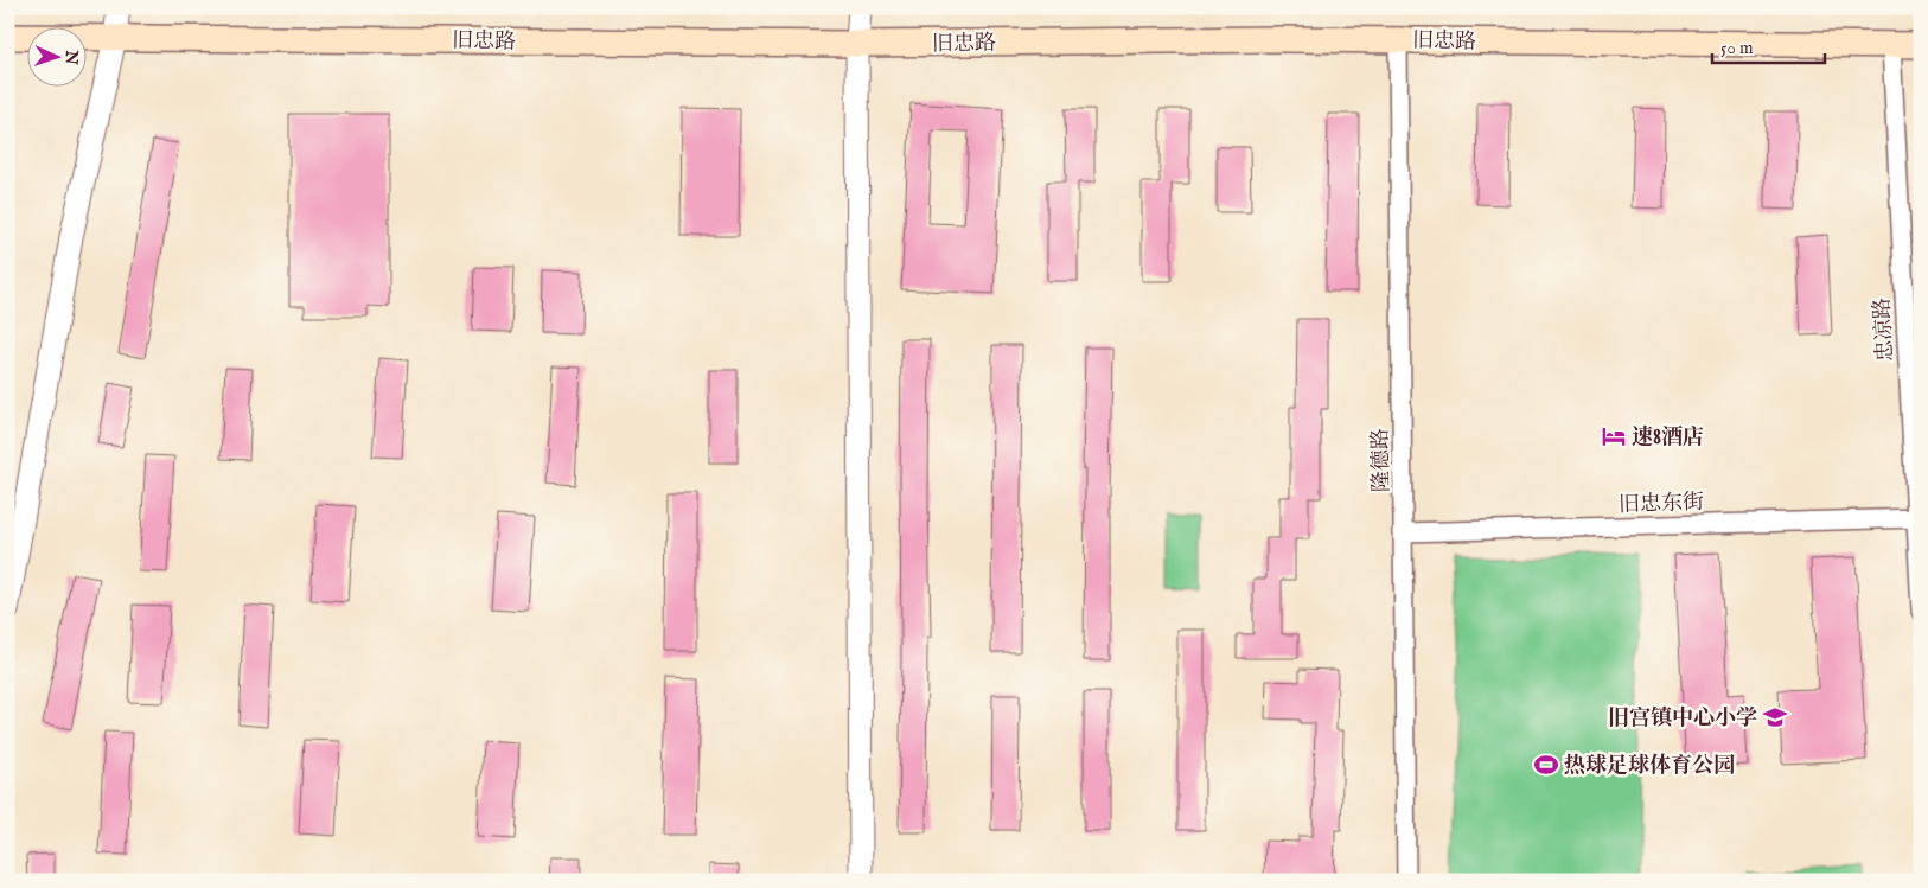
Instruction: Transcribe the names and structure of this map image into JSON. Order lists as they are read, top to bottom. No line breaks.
{"streets":{"main road":["旧忠路"],"street":["忠凉路","隆德路","旧忠东街"]},"crossings":[["旧忠路","忠凉路"],["旧忠路","隆德路"],["忠凉路","旧忠东街"],["隆德路","旧忠东街"]],"places":{"hotel":["速8酒店"],"school or university":["旧宫镇中心小学"],"sports":["热球足球体育公园"]},"scale_bar":"50 m","north":"right"}
